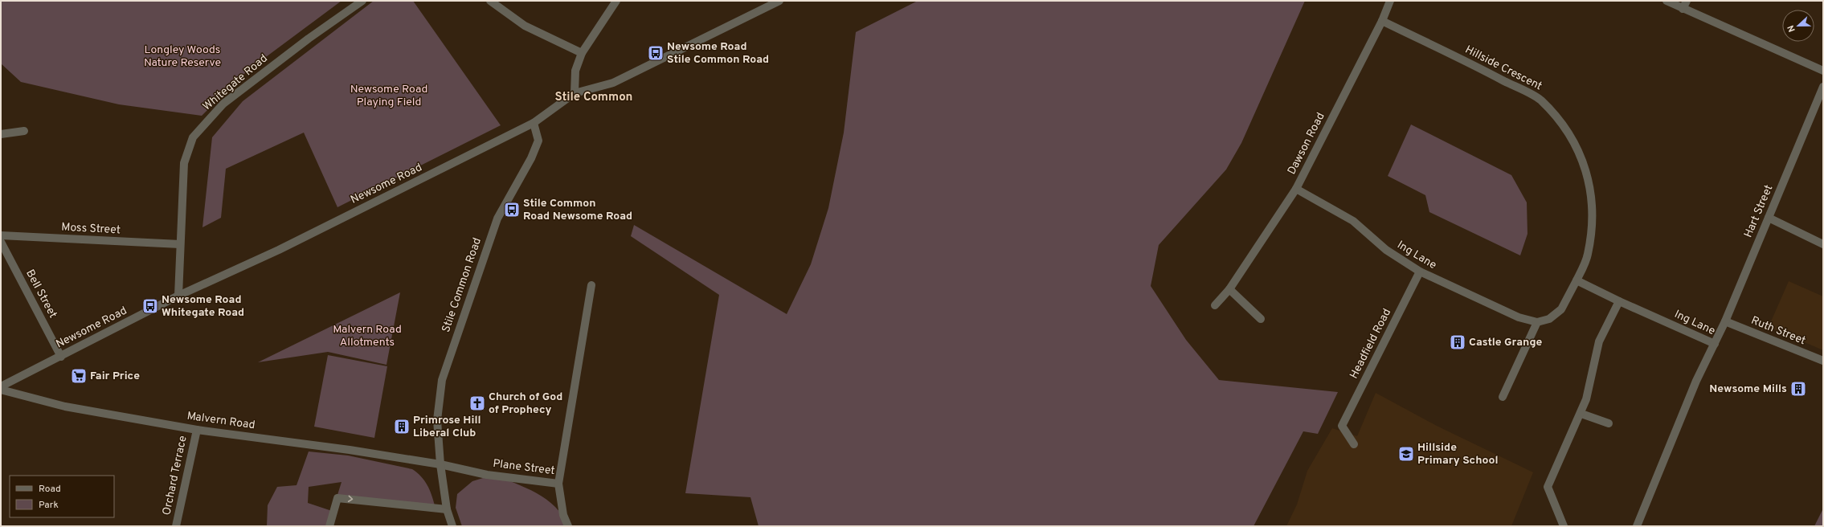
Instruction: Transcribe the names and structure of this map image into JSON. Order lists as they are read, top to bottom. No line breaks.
{"streets":{"street":["Hillside Crescent","Whitegate Road","Dawson Road","Newsome Road","Hart Street","Moss Street","Ing Lane","Stile Common Road","Bell Street","Ruth Street","Headfield Road","Malvern Road","Plane Street","Orchard Terrace"]},"crossings":[["Hillside Crescent","Dawson Road"],["Hillside Crescent","Ing Lane"],["Whitegate Road","Newsome Road"],["Whitegate Road","Moss Street"],["Dawson Road","Ing Lane"],["Newsome Road","Stile Common Road"],["Newsome Road","Bell Street"],["Hart Street","Ing Lane"],["Hart Street","Ruth Street"],["Ing Lane","Headfield Road"],["Stile Common Road","Malvern Road"],["Stile Common Road","Plane Street"],["Malvern Road","Plane Street"],["Malvern Road","Orchard Terrace"]],"districts":["Stile Common"],"parks":["Longley Woods Nature Reserve","Newsome Road Playing Field","Malvern Road Allotments"],"places":{"bus stop":["Newsome Road Stile Common Road","Stile Common Road Newsome Road","Newsome Road Whitegate Road"],"building":["Castle Grange","Newsome Mills","Primrose Hill Liberal Club"],"supermarket":["Fair Price"],"church":["Church of God of Prophecy"],"school or university":["Hillside Primary School"]},"legend":["Road","Park"],"north":"left"}
